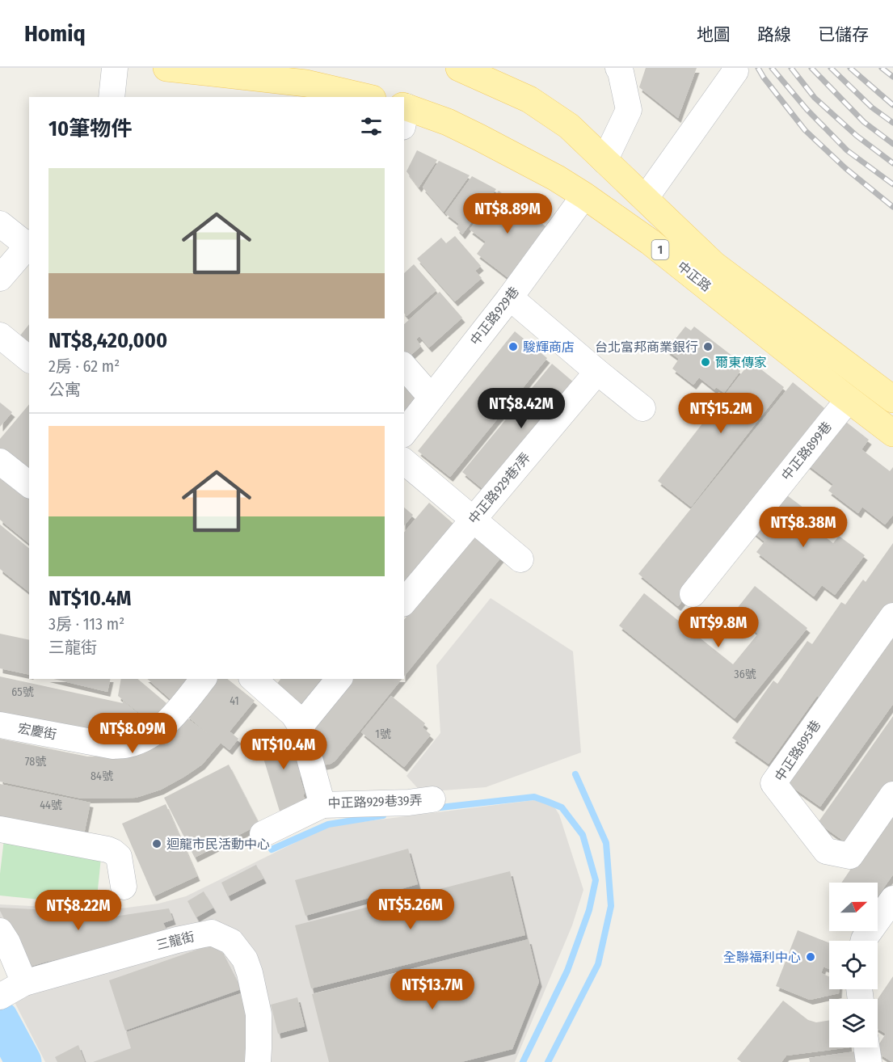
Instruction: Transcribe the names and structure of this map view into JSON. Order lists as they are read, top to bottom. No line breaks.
{"streets":{"main road":["1","中正路"],"street":["中正路929巷","中正路899巷","中正路929巷7弄","宏慶街","中正路895巷","中正路929巷39弄","三龍街"]},"crossings":[["中正路","中正路929巷"],["中正路","中正路899巷"]],"places":["駿輝商店","台北富邦商業銀行","爾東傳家","迴龍市民活動中心","全聯福利中心"],"house_numbers":["36號","65號","41","1號","78號","84號","44號"],"north":"right","page":{"header":"Homiq","nav":["地圖","路線","已儲存"],"heading":"10筆物件","list":[{"name":"NT$8,420,000","note":"2房 · 62 m² · 公寓"},{"name":"NT$10.4M","note":"3房 · 113 m² · 三龍街"}],"price":["NT$8.89M","NT$8.42M","NT$15.2M","NT$8.38M","NT$9.8M","NT$8.09M","NT$10.4M","NT$5.26M","NT$8.22M","NT$13.7M"]}}
